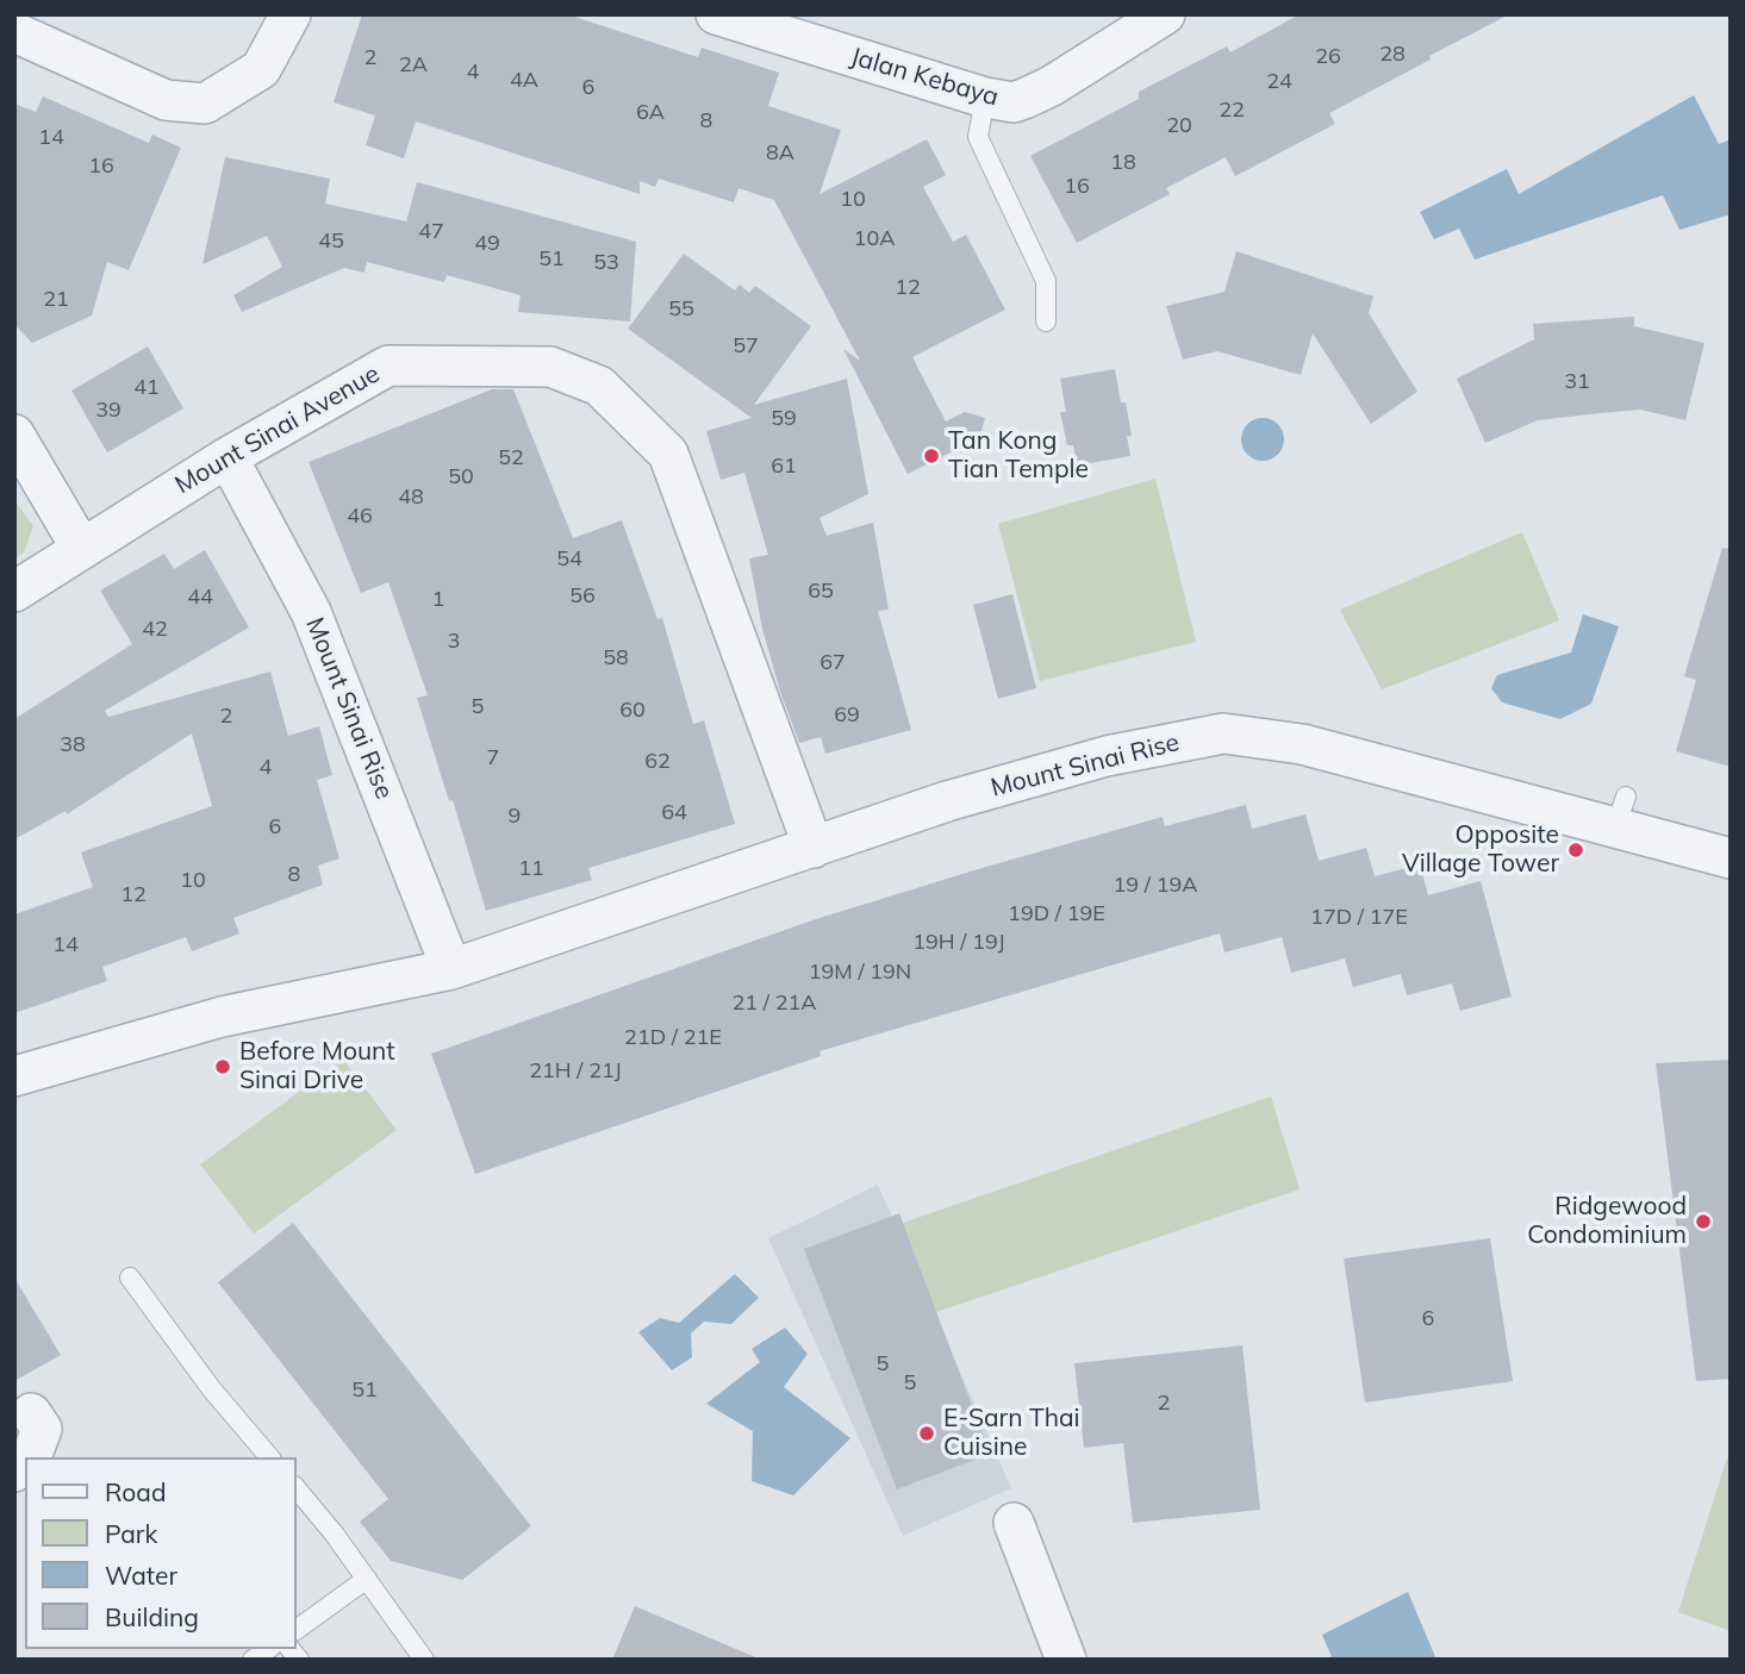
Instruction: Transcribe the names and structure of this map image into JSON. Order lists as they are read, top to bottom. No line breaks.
{"streets":{"street":["Jalan Kebaya","Mount Sinai Avenue","Mount Sinai Rise"]},"crossings":[["Mount Sinai Avenue","Mount Sinai Rise"]],"places":["Tan Kong Tian Temple","Opposite Village Tower","Before Mount Sinai Drive","Ridgewood Condominium","E-Sarn Thai Cuisine"],"house_numbers":["28","26","2","2A","4","4A","24","6","22","6A","8","20","14","8A","18","16","16","10","47","10A","45","49","51","53","12","21","55","57","31","41","39","59","52","61","50","48","46","54","65","56","44","1","42","3","58","67","5","60","69","2","38","7","62","4","64","9","6","11","8","10","19 / 19A","12","19D / 19E","17D / 17E","19H / 19J","14","19M / 19N","21 / 21A","21D / 21E","21H / 21J","6","5","5","51","2"],"legend":["Road","Park","Water","Building"]}
